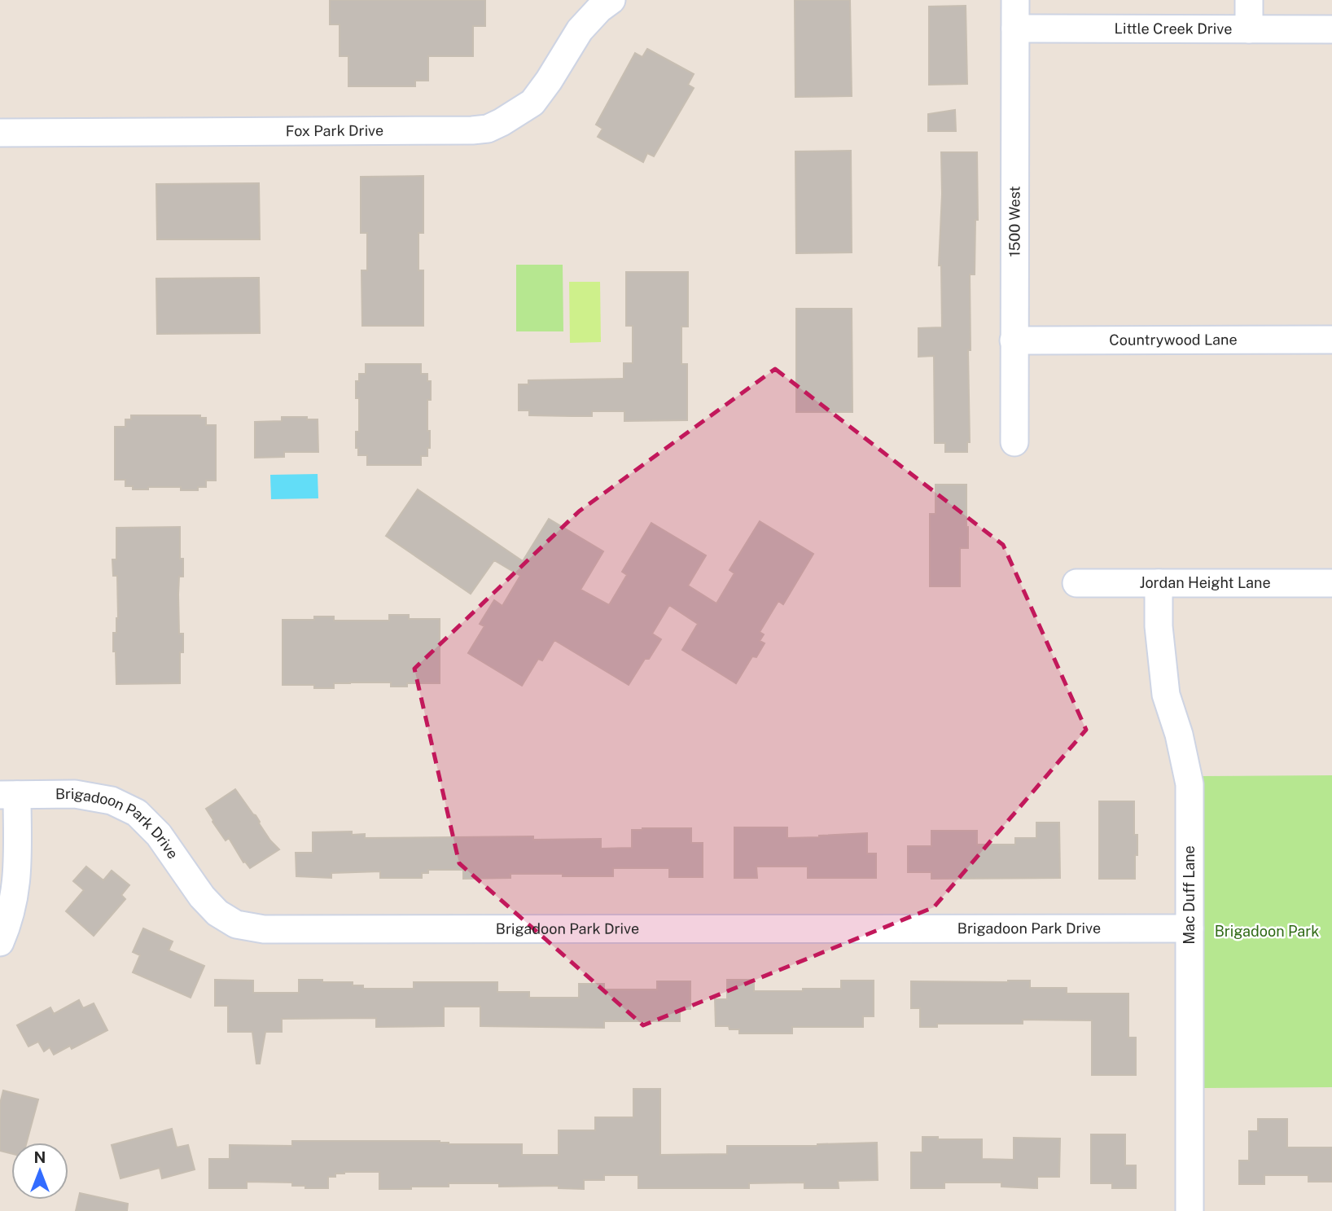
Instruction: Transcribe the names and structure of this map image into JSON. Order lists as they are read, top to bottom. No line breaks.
{"streets":{"street":["Little Creek Drive","Fox Park Drive","1500 West","Countrywood Lane","Jordan Height Lane","Brigadoon Park Drive","Mac Duff Lane"]},"crossings":[["Little Creek Drive","1500 West"],["1500 West","Countrywood Lane"],["Jordan Height Lane","Mac Duff Lane"],["Brigadoon Park Drive","Mac Duff Lane"]],"parks":["Brigadoon Park"],"north":"top"}
